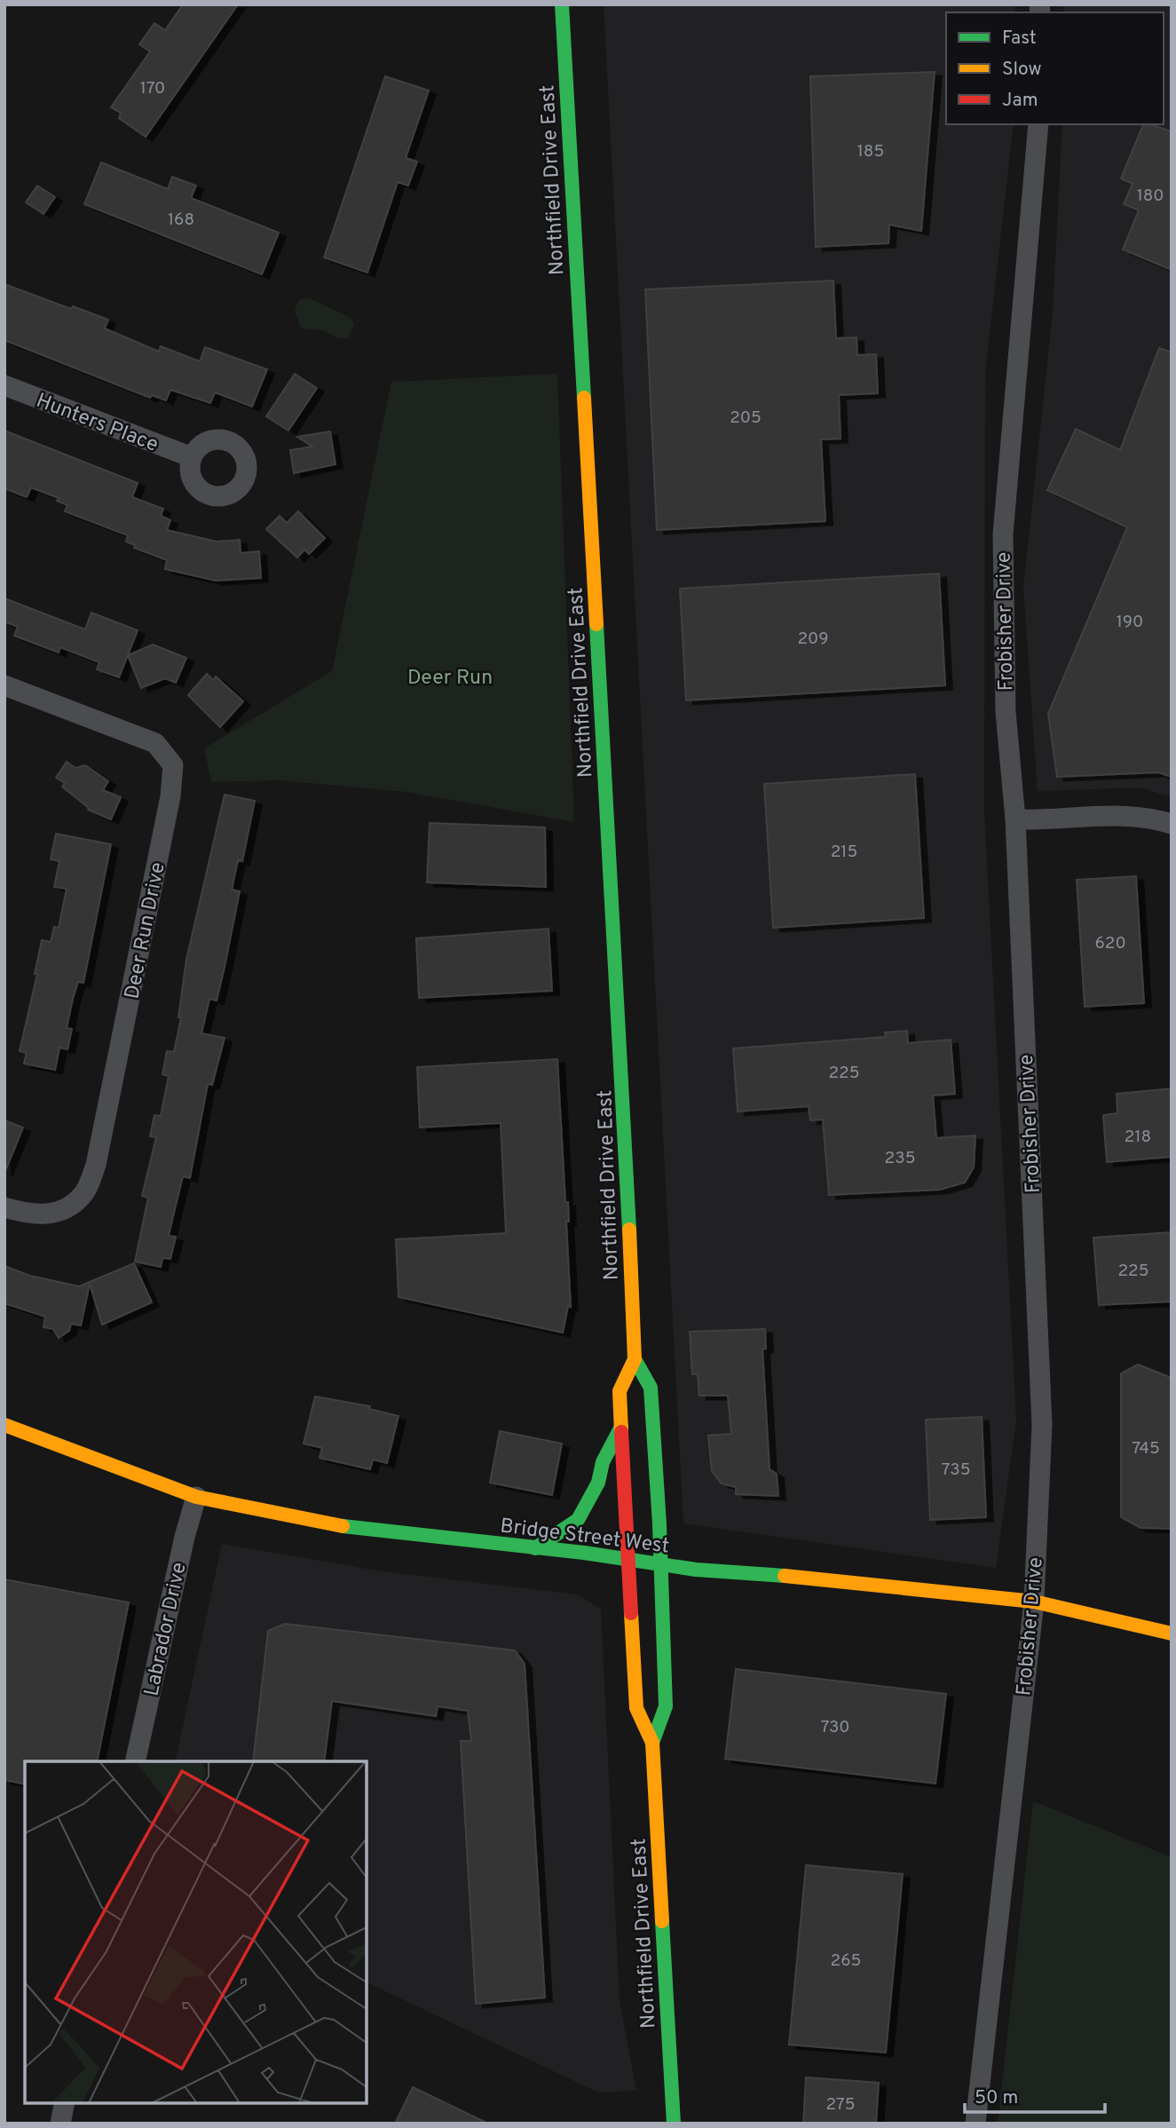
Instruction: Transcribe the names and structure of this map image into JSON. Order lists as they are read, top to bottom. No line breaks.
{"streets":{"main road":["Northfield Drive East","Bridge Street West"],"street":["Hunters Place","Frobisher Drive","Deer Run Drive","Labrador Drive"]},"crossings":[["Northfield Drive East","Bridge Street West"],["Frobisher Drive","Bridge Street West"],["Bridge Street West","Labrador Drive"]],"parks":["Deer Run"],"house_numbers":["170","185","180","168","205","190","209","215","620","225","218","235","225","745","735","730","265","275"],"legend":["Fast","Slow","Jam"],"scale_bar":"50 m"}
